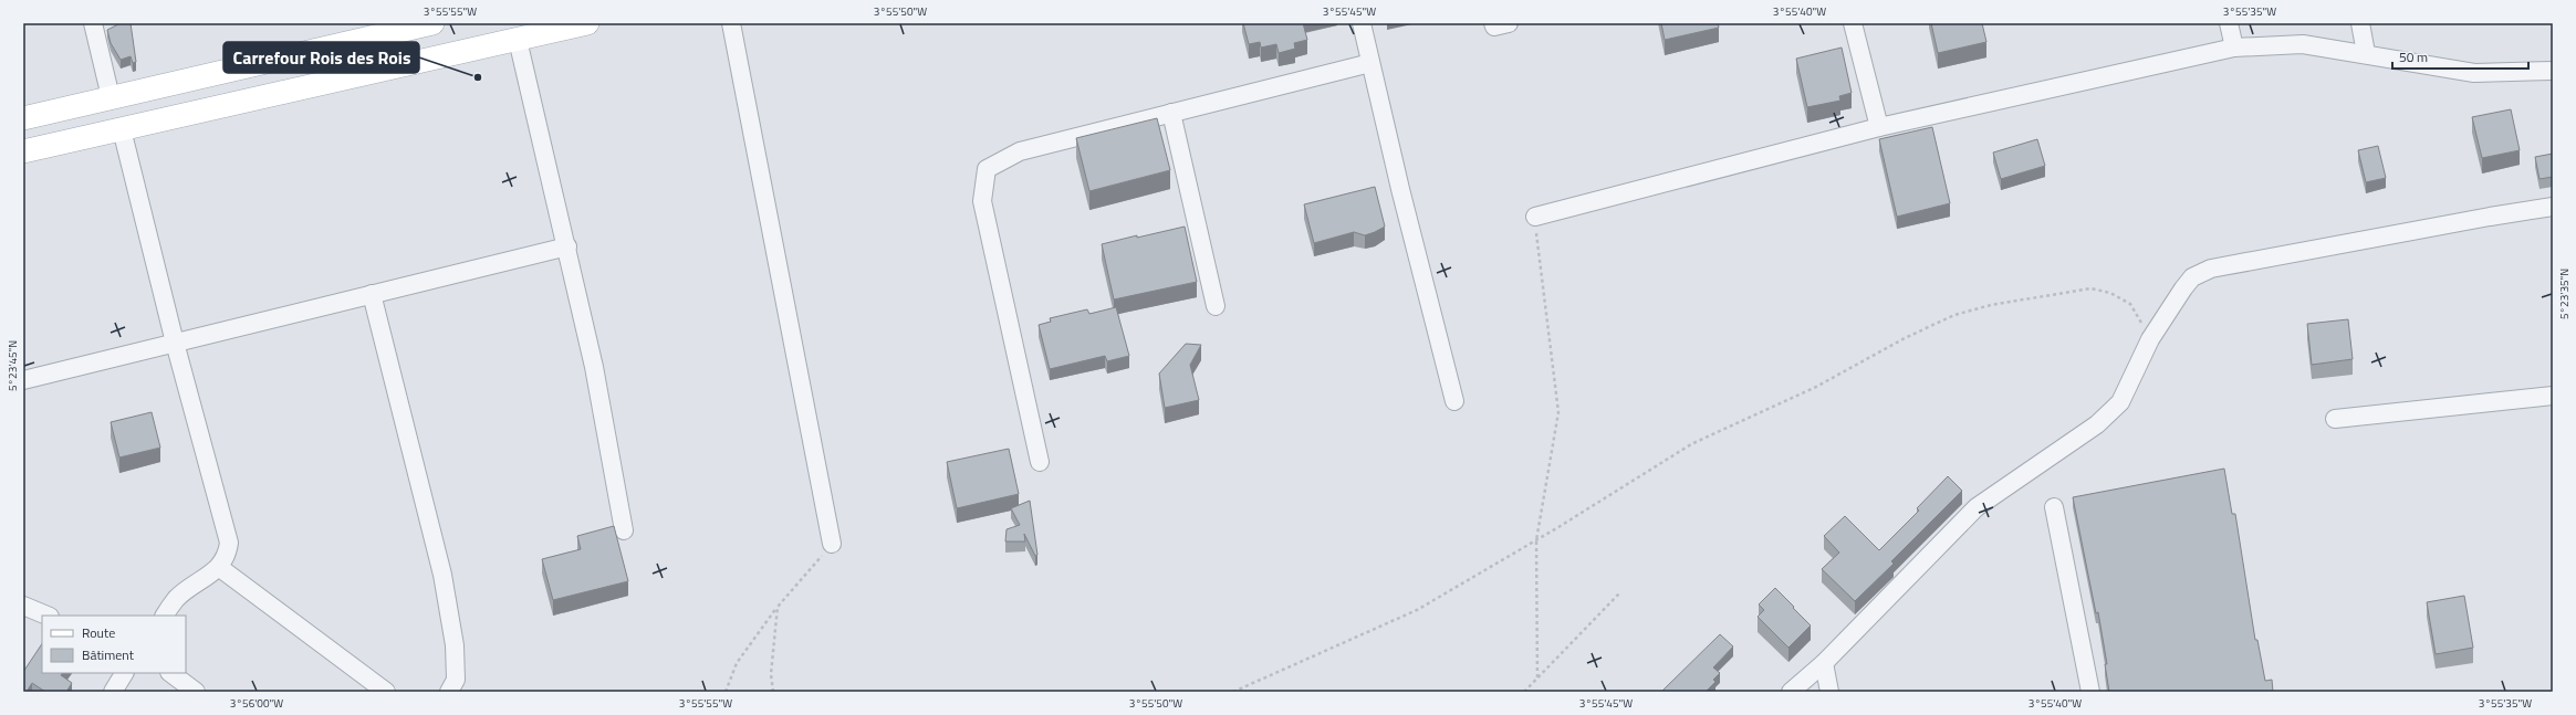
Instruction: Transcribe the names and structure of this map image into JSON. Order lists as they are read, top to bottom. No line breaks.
{"places":["Carrefour Rois des Rois"],"legend":["Route","Bâtiment"],"scale_bar":"50 m","coordinates":["3°55'55\"W","3°55'50\"W","3°55'45\"W","3°55'40\"W","3°55'35\"W","5°23'35\"N","5°23'45\"N","3°56'00\"W"]}
